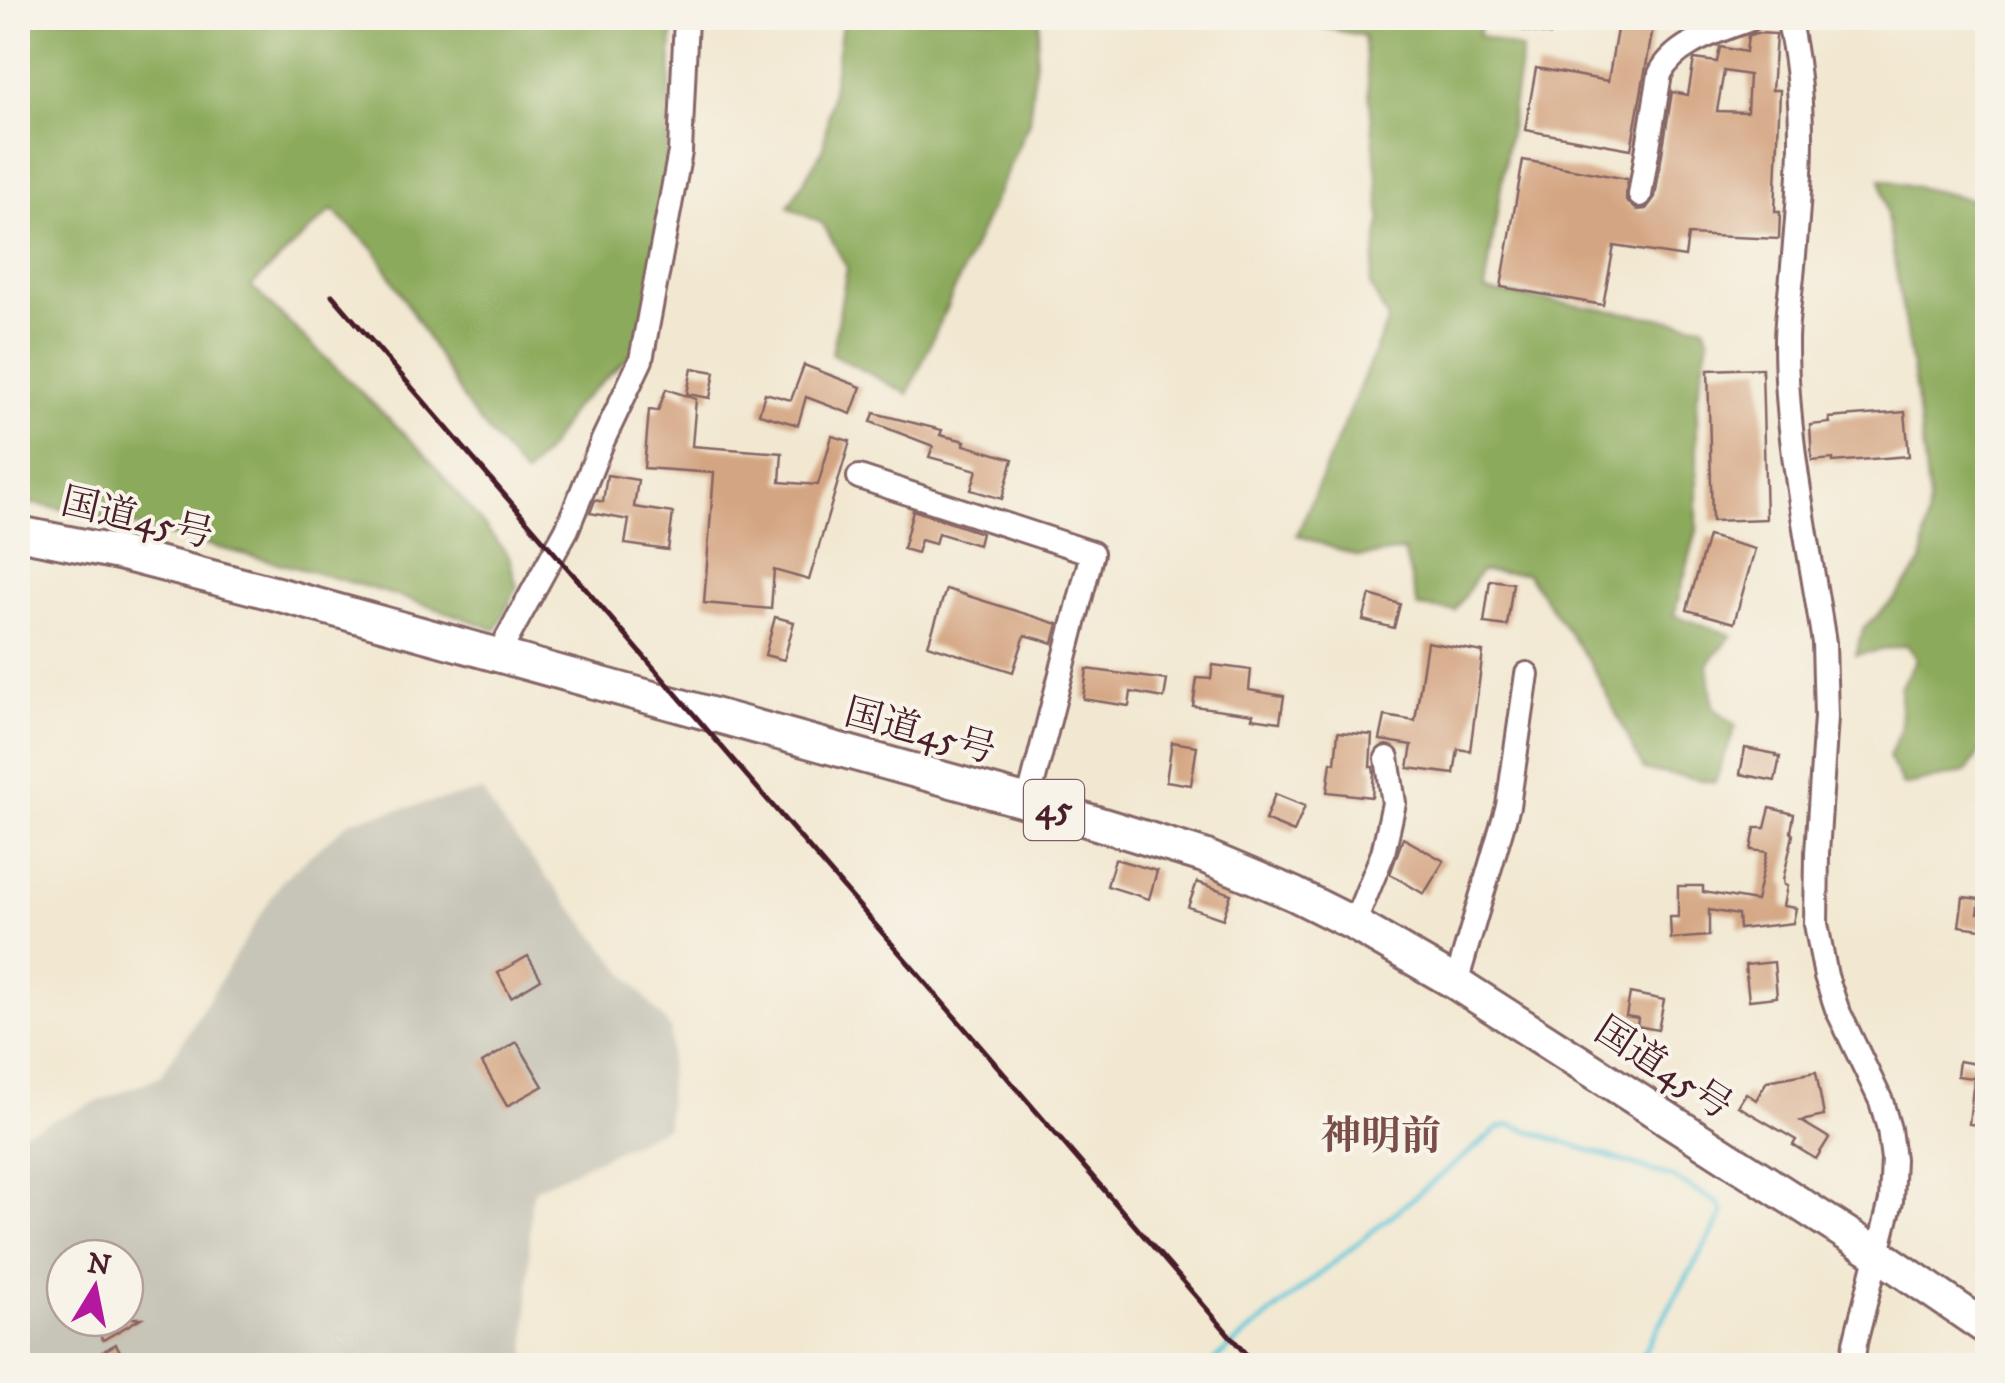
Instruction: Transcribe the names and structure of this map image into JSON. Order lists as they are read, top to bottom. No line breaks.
{"streets":{"highway":["国道45号","45"]},"districts":["神明前"],"north":"top"}
